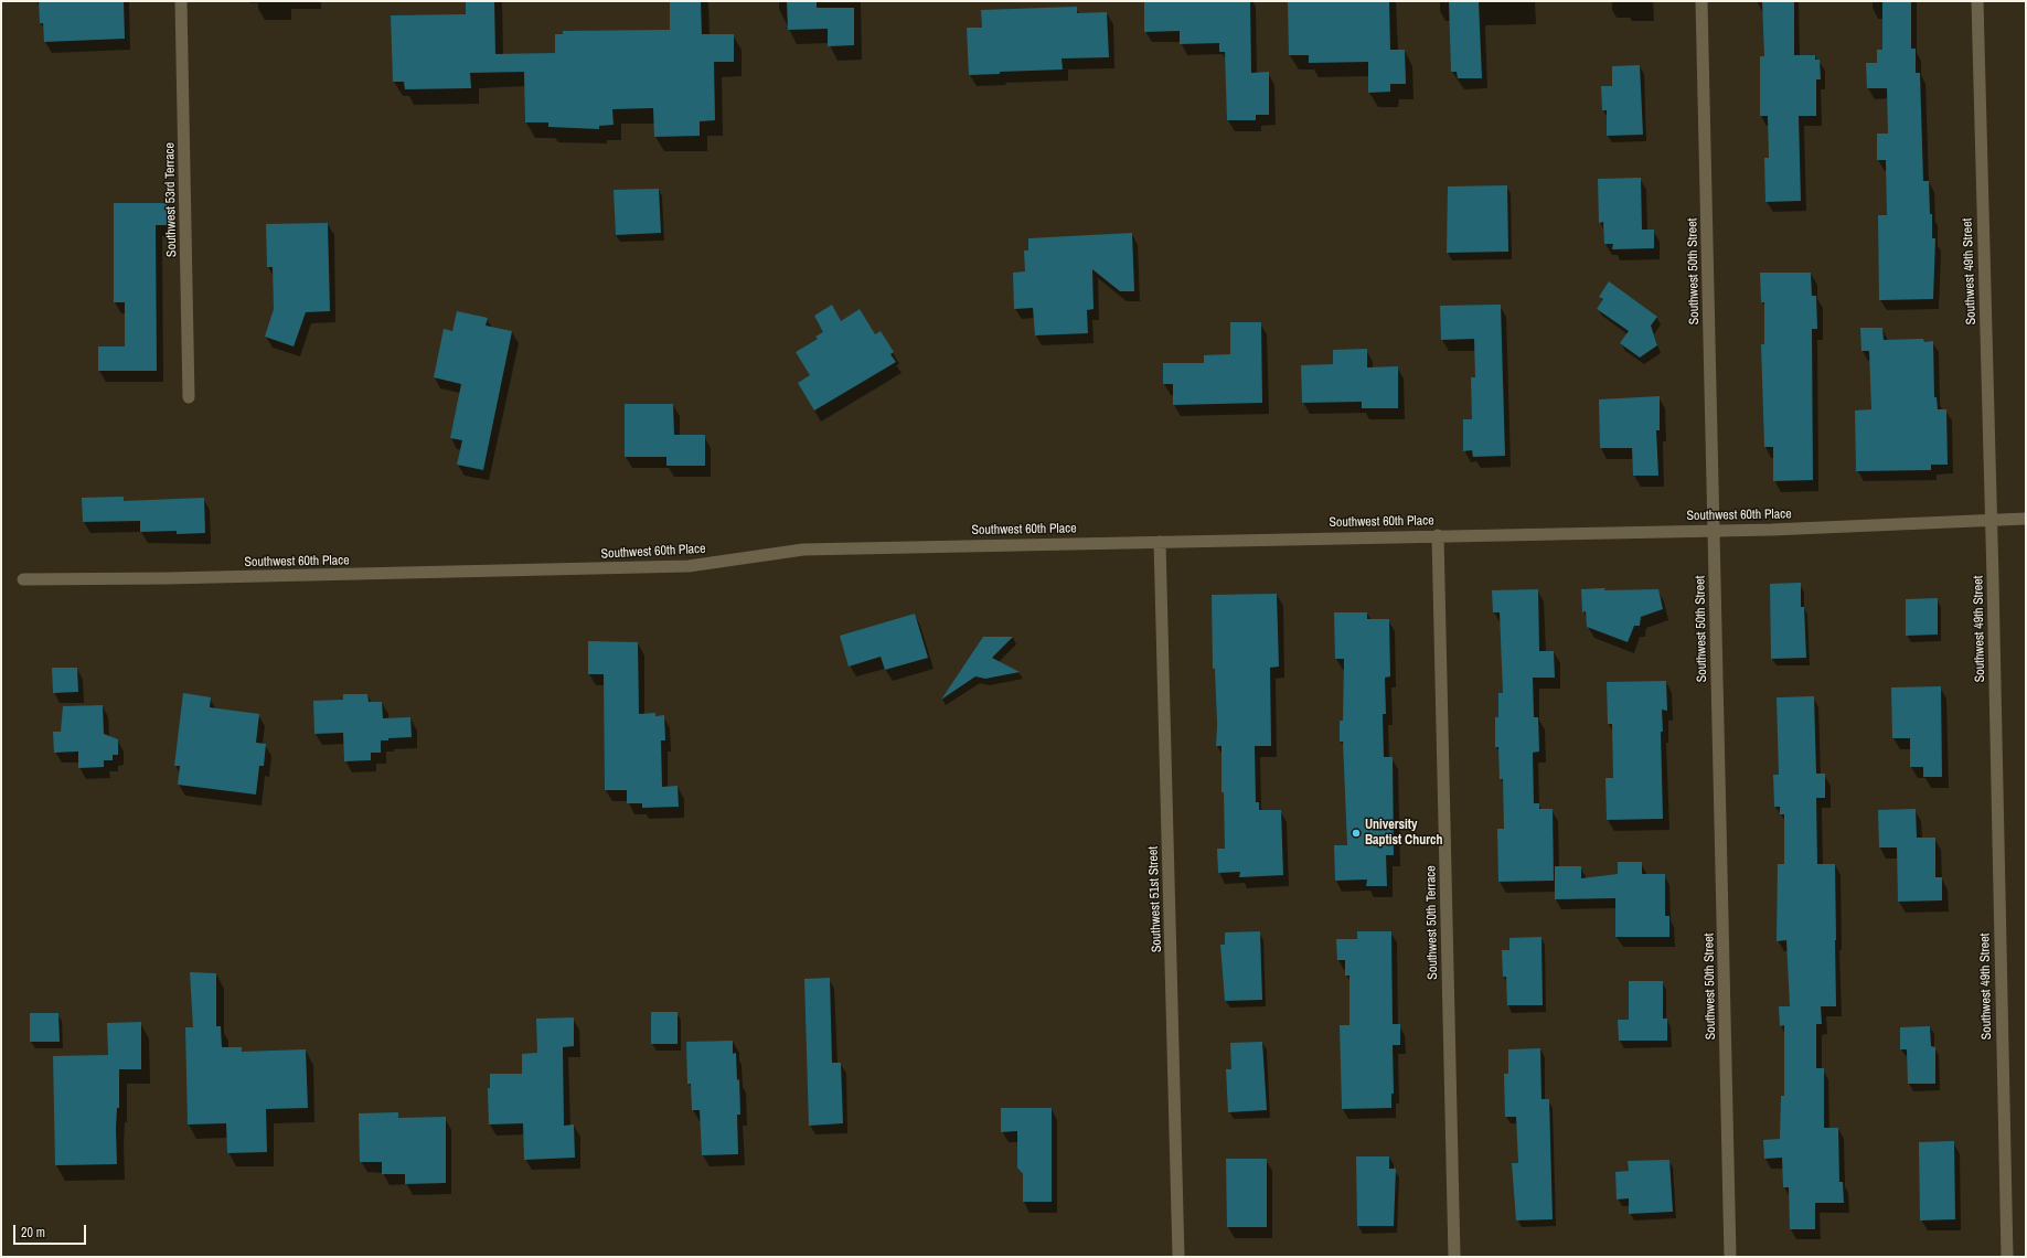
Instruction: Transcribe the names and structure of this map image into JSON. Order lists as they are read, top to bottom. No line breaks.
{"streets":{"street":["Southwest 53rd Terrace","Southwest 50th Street","Southwest 49th Street","Southwest 60th Place","Southwest 51st Street","Southwest 50th Terrace"]},"crossings":[["Southwest 50th Street","Southwest 60th Place"],["Southwest 49th Street","Southwest 60th Place"],["Southwest 60th Place","Southwest 51st Street"],["Southwest 60th Place","Southwest 50th Terrace"]],"places":["University Baptist Church"],"scale_bar":"20 m"}
